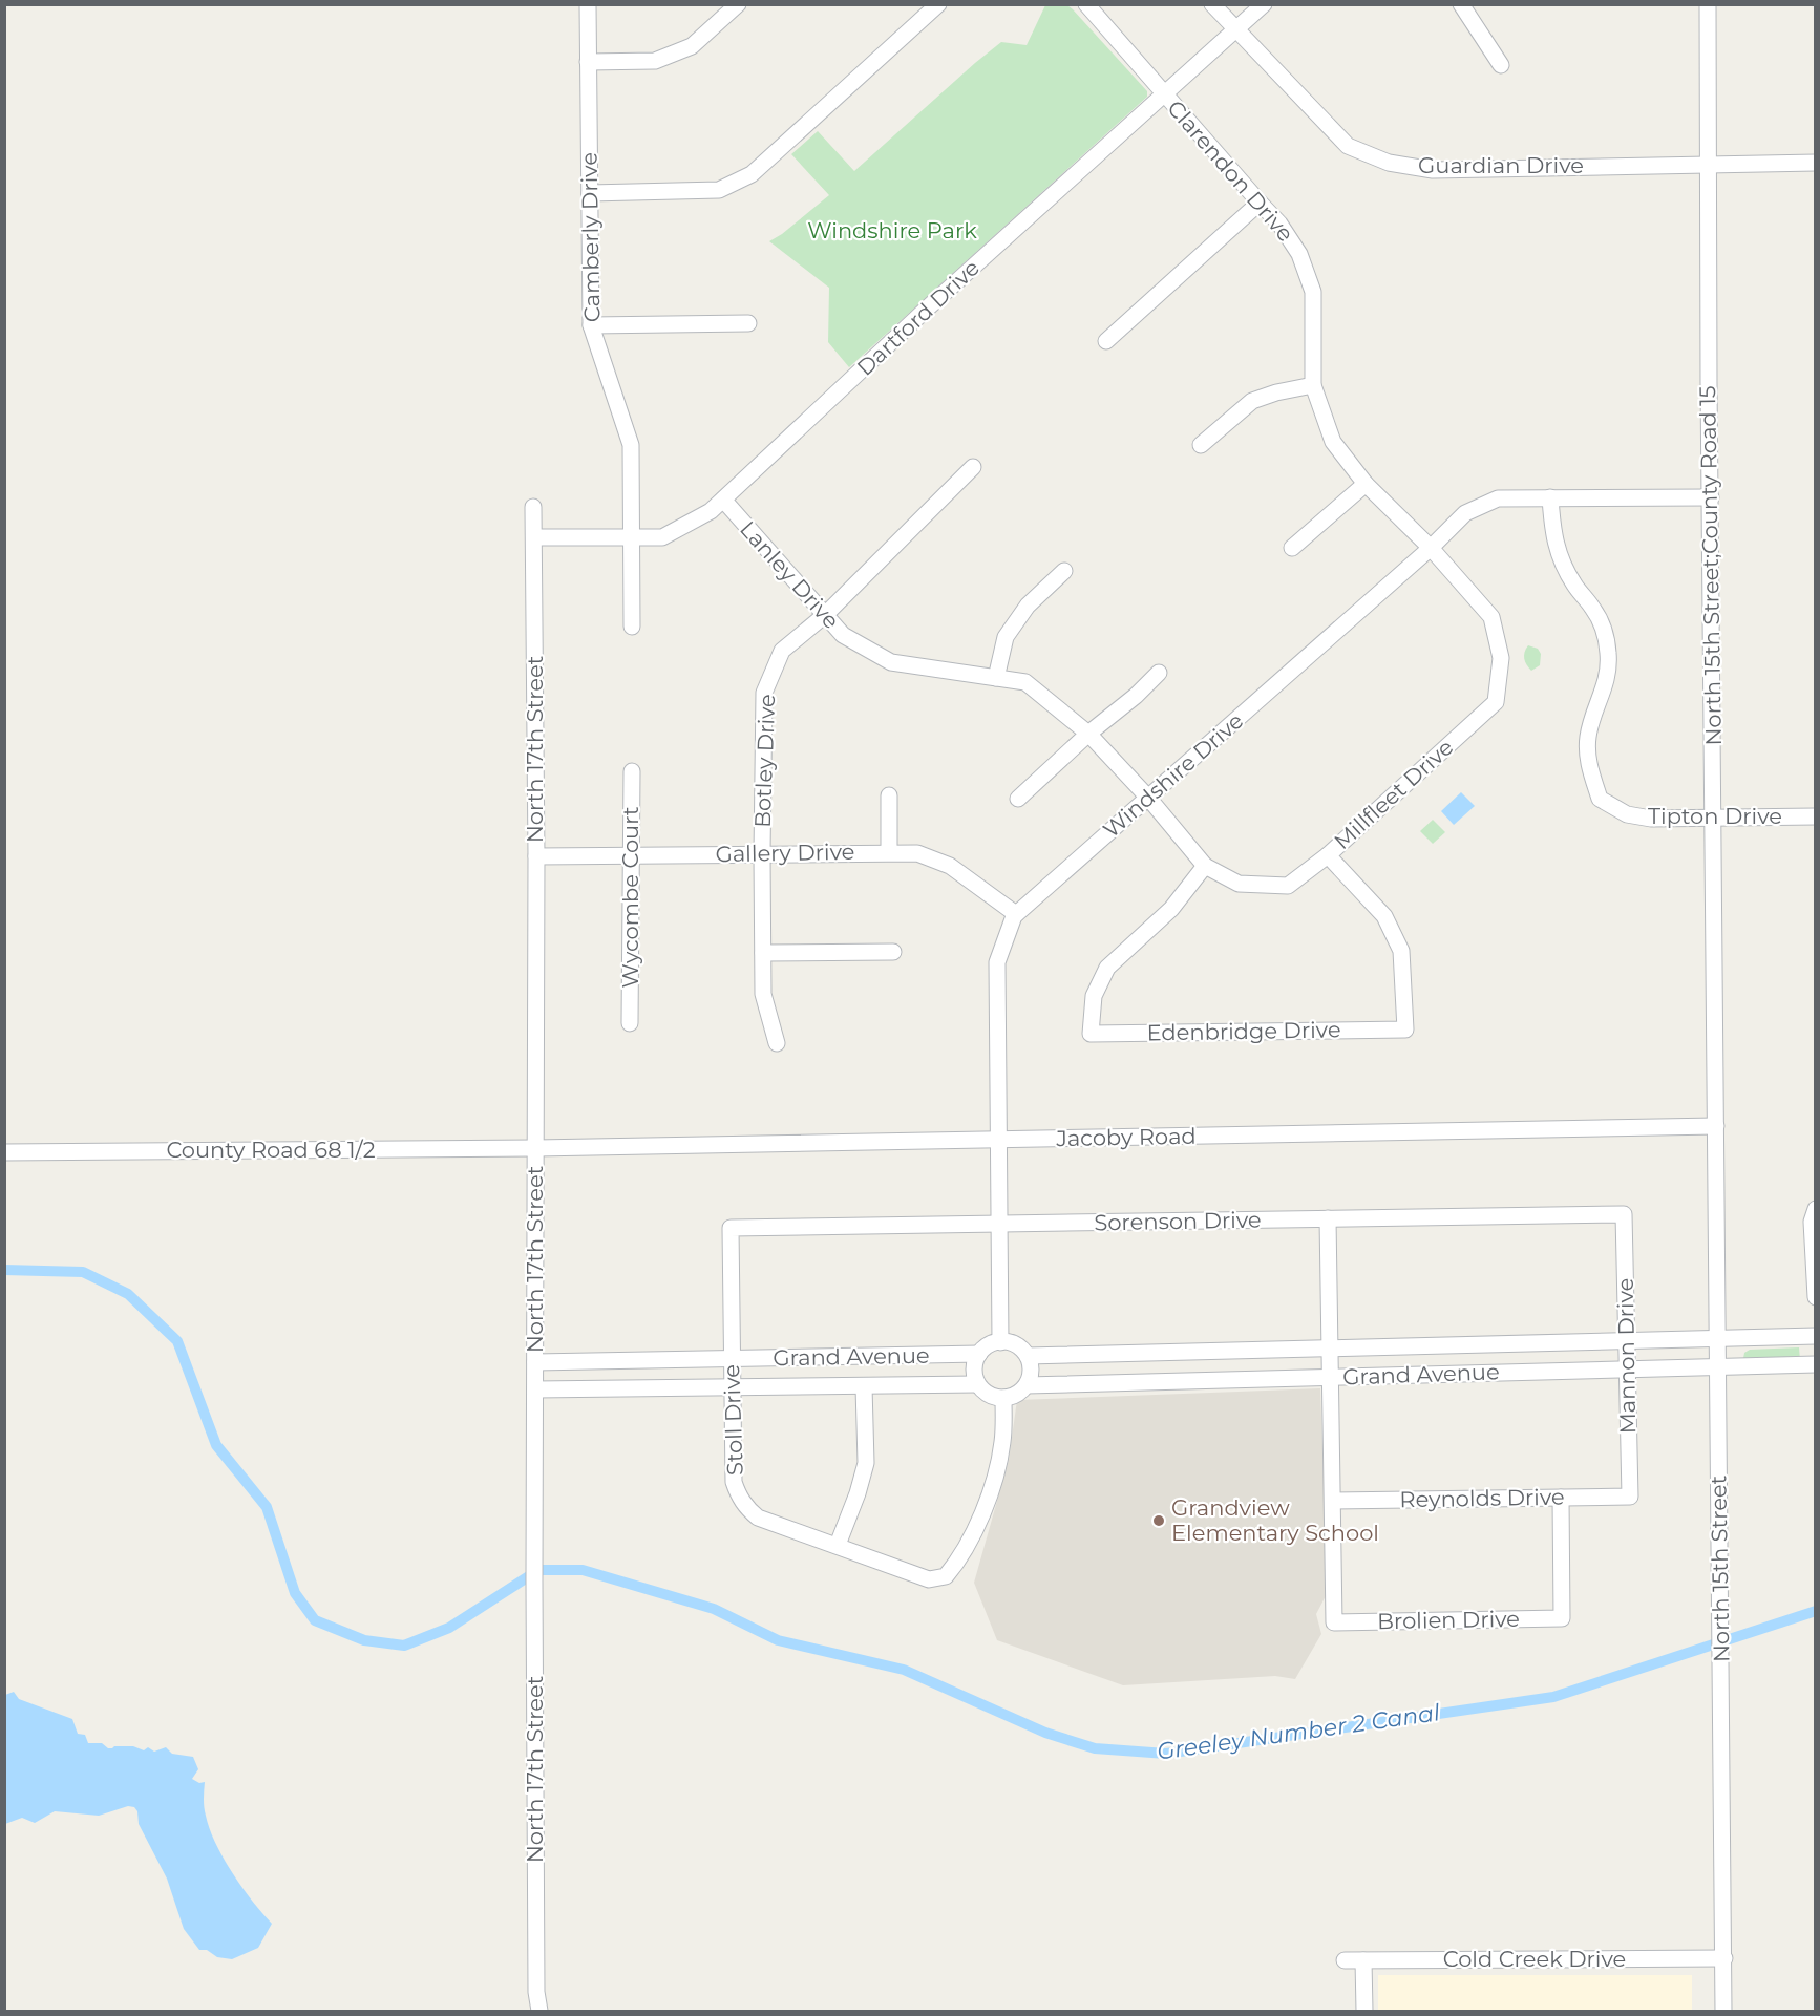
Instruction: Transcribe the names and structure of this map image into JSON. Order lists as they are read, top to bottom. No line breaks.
{"streets":{"street":["Guardian Drive","Clarendon Drive","Camberly Drive","Dartford Drive","North 15th Street;County Road 15","Lanley Drive","North 17th Street","Botley Drive","Windshire Drive","Millfleet Drive","Tipton Drive","Gallery Drive","Wycombe Court","Edenbridge Drive","Jacoby Road","County Road 68 1/2","Sorenson Drive","Mannon Drive","Grand Avenue","Stoll Drive","Reynolds Drive","North 15th Street","Brolien Drive","Cold Creek Drive"]},"crossings":[["Guardian Drive","Dartford Drive"],["Guardian Drive","North 15th Street;County Road 15"],["Clarendon Drive","Dartford Drive"],["Clarendon Drive","Windshire Drive"],["Clarendon Drive","Millfleet Drive"],["Camberly Drive","Dartford Drive"],["Dartford Drive","Lanley Drive"],["Dartford Drive","North 17th Street"],["North 15th Street;County Road 15","Windshire Drive"],["North 15th Street;County Road 15","Tipton Drive"],["North 15th Street;County Road 15","Jacoby Road"],["North 15th Street;County Road 15","North 15th Street"],["Lanley Drive","Botley Drive"],["Lanley Drive","Windshire Drive"],["Lanley Drive","Millfleet Drive"],["North 17th Street","Gallery Drive"],["North 17th Street","Jacoby Road"],["North 17th Street","County Road 68 1/2"],["North 17th Street","Grand Avenue"],["Botley Drive","Gallery Drive"],["Windshire Drive","Millfleet Drive"],["Windshire Drive","Tipton Drive"],["Windshire Drive","Gallery Drive"],["Windshire Drive","Jacoby Road"],["Windshire Drive","Sorenson Drive"],["Windshire Drive","Grand Avenue"],["Windshire Drive","Stoll Drive"],["Millfleet Drive","Edenbridge Drive"],["Gallery Drive","Wycombe Court"],["Jacoby Road","County Road 68 1/2"],["Jacoby Road","North 15th Street"],["Sorenson Drive","Mannon Drive"],["Sorenson Drive","Stoll Drive"],["Mannon Drive","Grand Avenue"],["Mannon Drive","Reynolds Drive"],["Grand Avenue","Stoll Drive"],["Grand Avenue","North 15th Street"],["Reynolds Drive","Brolien Drive"],["North 15th Street","Cold Creek Drive"]],"water":["Greeley Number 2 Canal"],"parks":["Windshire Park"],"places":["Grandview Elementary School"]}
